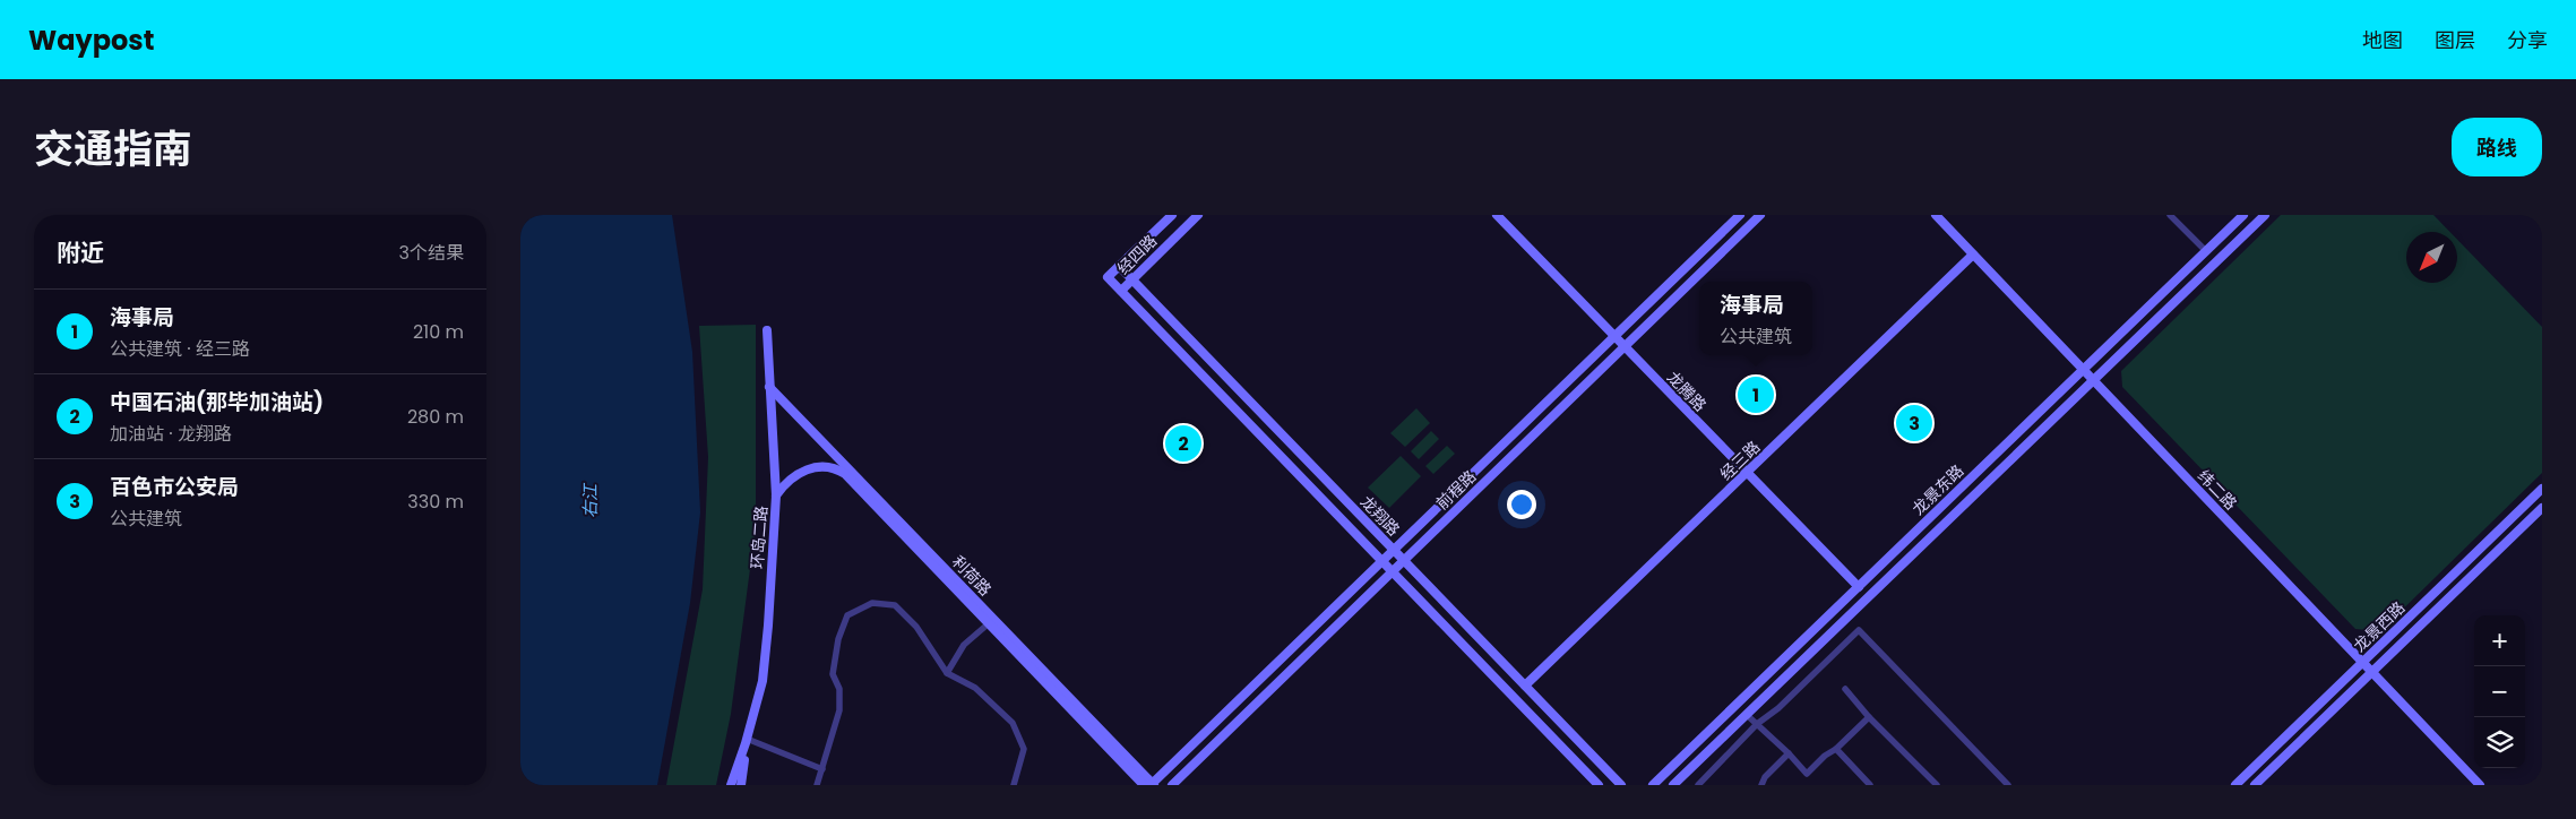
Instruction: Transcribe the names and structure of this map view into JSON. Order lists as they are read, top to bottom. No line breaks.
{"streets":{"main road":["经四路","龙腾路","经三路","前程路","龙景东路","纬二路","龙翔路","环岛二路","利荷路","龙景西路"]},"crossings":[["经四路","龙翔路"],["龙腾路","经三路"],["龙腾路","前程路"],["龙腾路","龙景东路"],["经三路","纬二路"],["经三路","龙翔路"],["前程路","龙翔路"],["前程路","利荷路"],["龙景东路","纬二路"],["纬二路","龙景西路"],["环岛二路","利荷路"]],"water":["右江"],"north":"bottom left","page":{"header":"Waypost","nav":["地图","图层","分享"],"title":"交通指南","buttons":"路线","heading":["附近","3个结果"],"popup":["海事局","公共建筑"],"list":[{"mark":"1","name":"海事局","note":"公共建筑 · 经三路","value":"210 m"},{"mark":"2","name":"中国石油(那毕加油站)","note":"加油站 · 龙翔路","value":"280 m"},{"mark":"3","name":"百色市公安局","note":"公共建筑","value":"330 m"}],"pins":["1","3","2"],"map_buttons":["+","−"]}}
